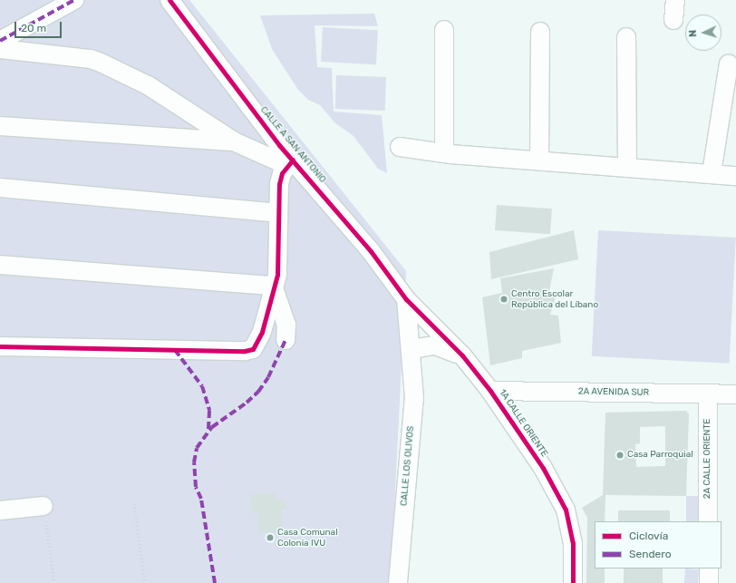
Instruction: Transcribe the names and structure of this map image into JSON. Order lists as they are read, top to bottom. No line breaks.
{"streets":{"street":["CALLE A SAN ANTONIO","2A AVENIDA SUR","1A CALLE ORIENTE","2A CALLE ORIENTE","CALLE LOS OLIVOS"]},"crossings":[["CALLE A SAN ANTONIO","1A CALLE ORIENTE"],["CALLE A SAN ANTONIO","CALLE LOS OLIVOS"],["2A AVENIDA SUR","1A CALLE ORIENTE"],["2A AVENIDA SUR","2A CALLE ORIENTE"],["1A CALLE ORIENTE","CALLE LOS OLIVOS"]],"places":["Centro Escolar República del Líbano","Casa Parroquial","Casa Comunal Colonia IVU"],"legend":["Ciclovía","Sendero"],"scale_bar":"20 m","north":"left"}
